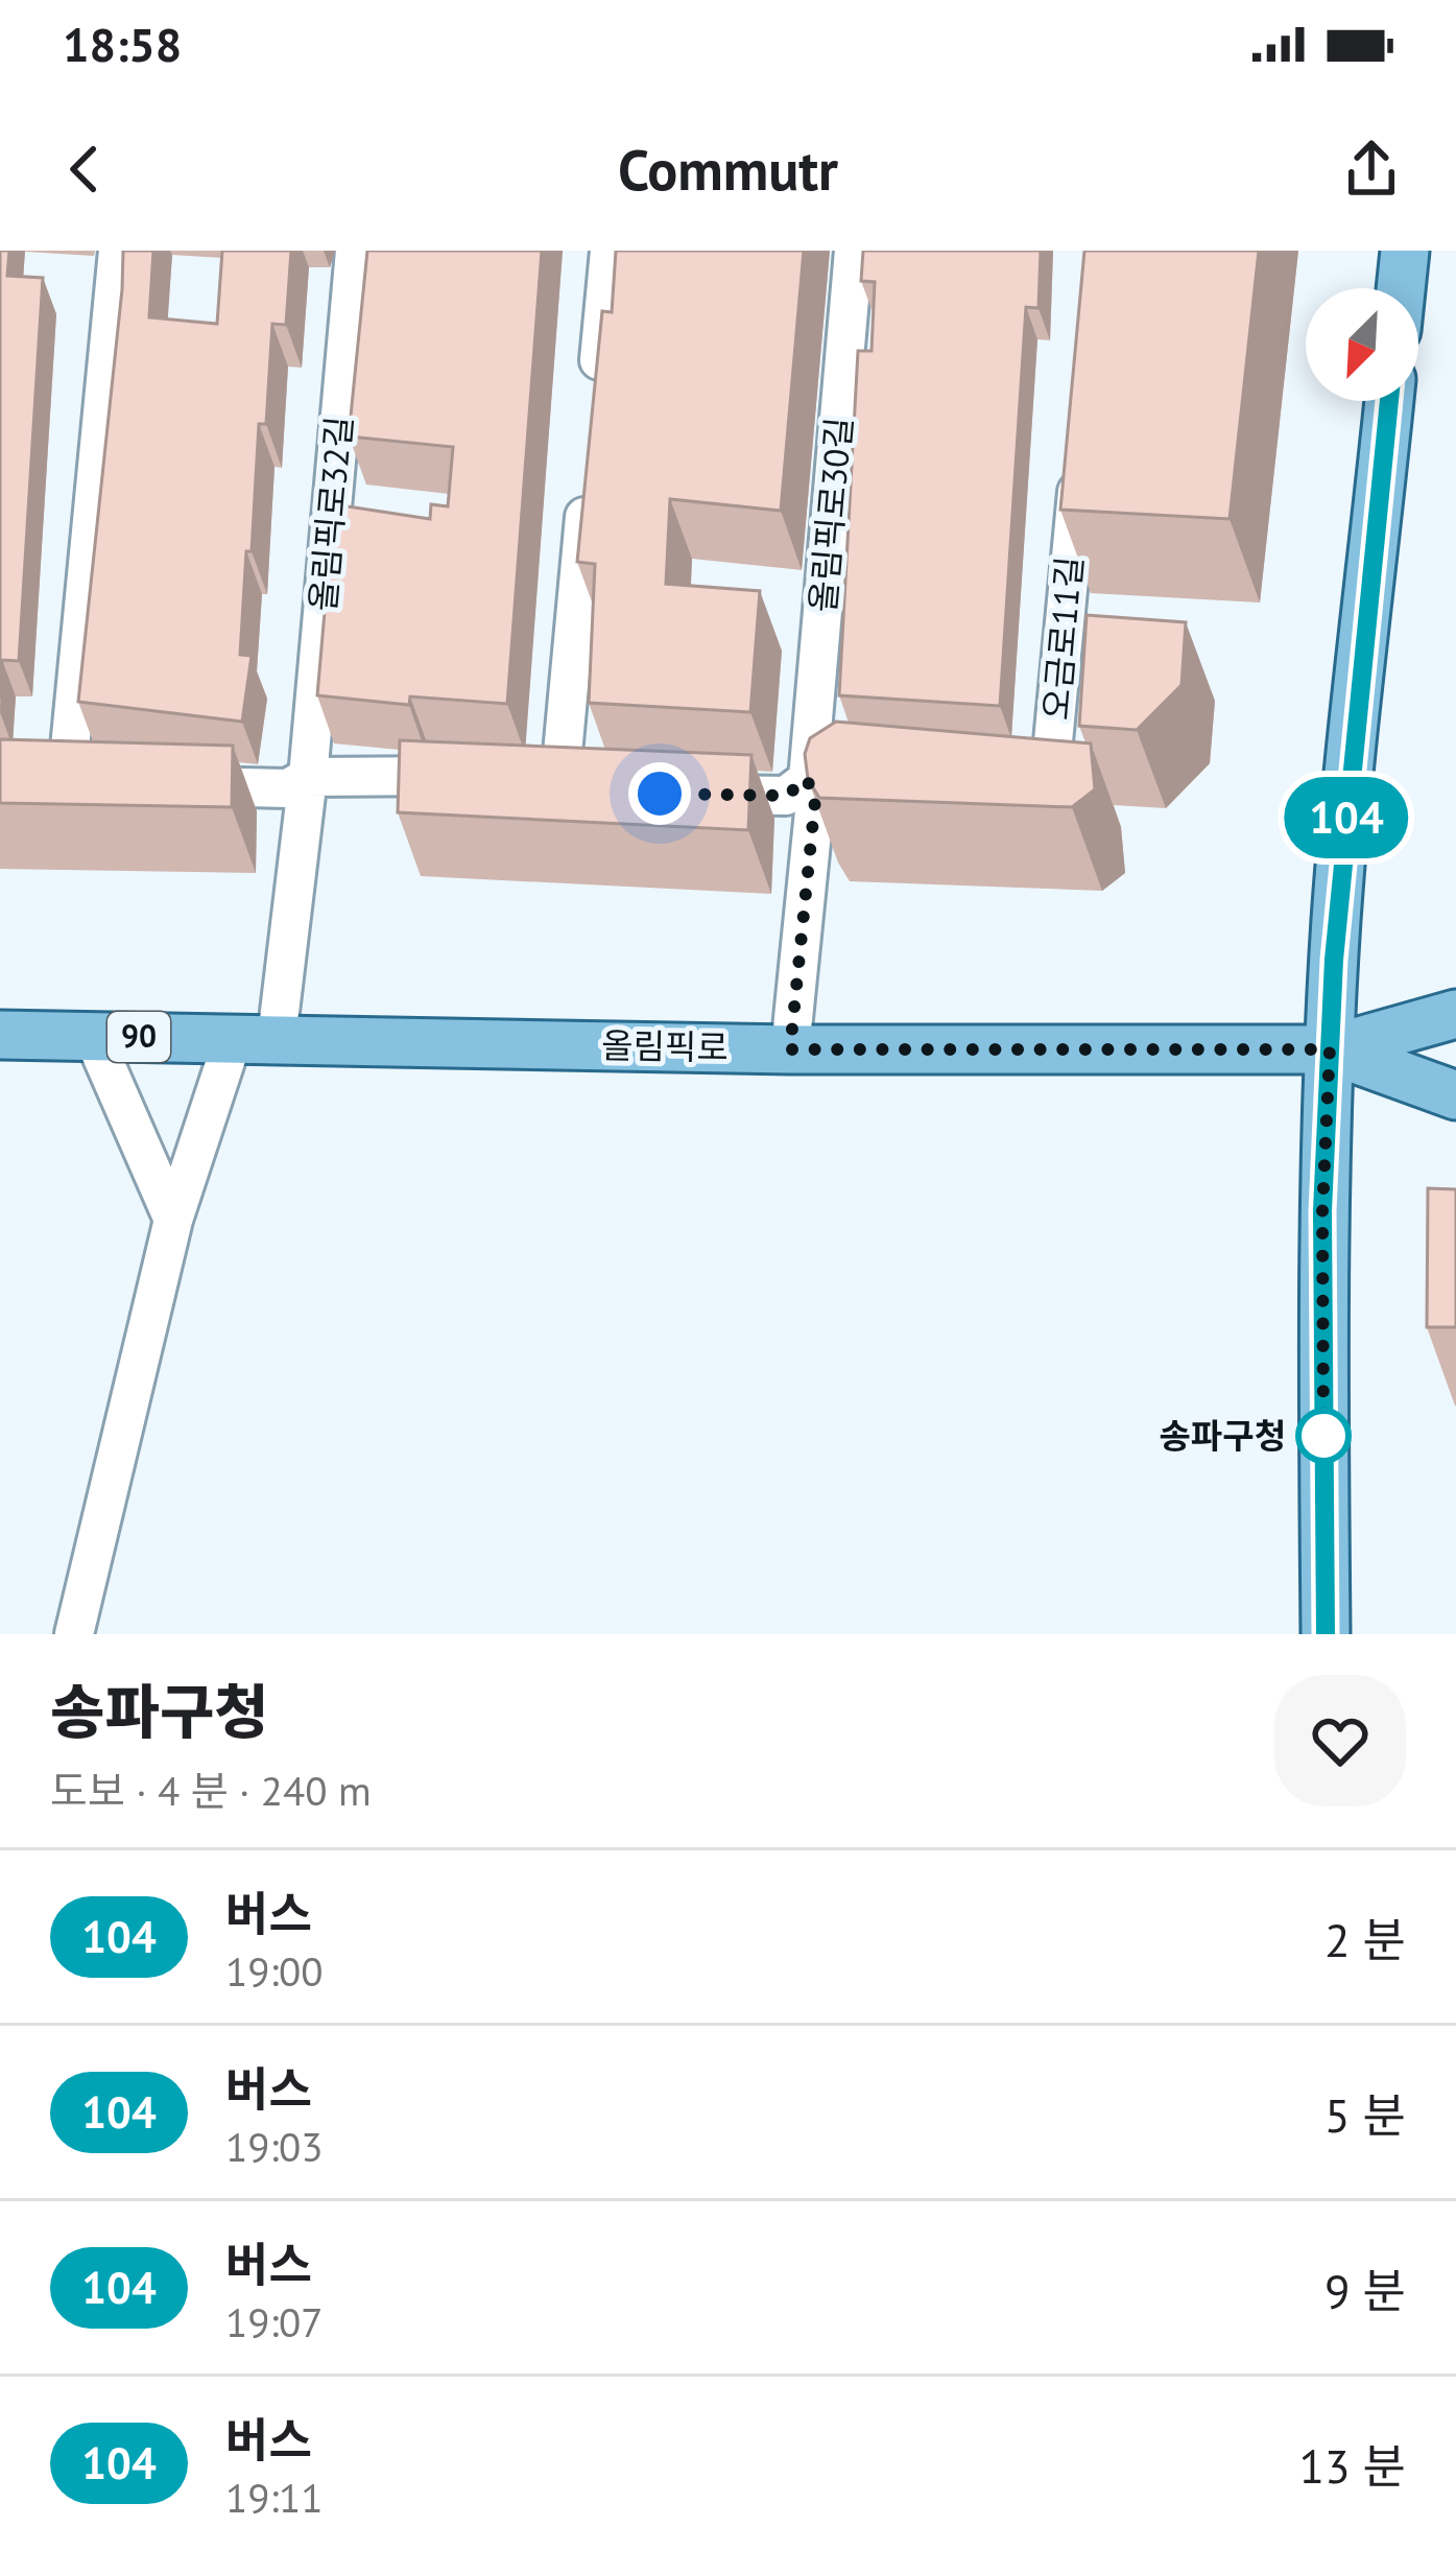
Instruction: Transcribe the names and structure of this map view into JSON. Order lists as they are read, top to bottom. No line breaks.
{"streets":{"main road":["90","올림픽로"],"street":["올림픽로32길","올림픽로30길","오금로11길"]},"crossings":[["올림픽로32길","올림픽로"],["올림픽로30길","올림픽로"]],"places":["송파구청"],"lines":["bus line 104"],"north":"bottom left","page":{"status":"18:58","header":"Commutr","on_map":"104","heading":["송파구청","도보 · 4 분 · 240 m"],"list":[{"mark":"104","name":"버스","note":"19:00","value":"2 분"},{"mark":"104","name":"버스","note":"19:03","value":"5 분"},{"mark":"104","name":"버스","note":"19:07","value":"9 분"},{"mark":"104","name":"버스","note":"19:11","value":"13 분"}]}}
